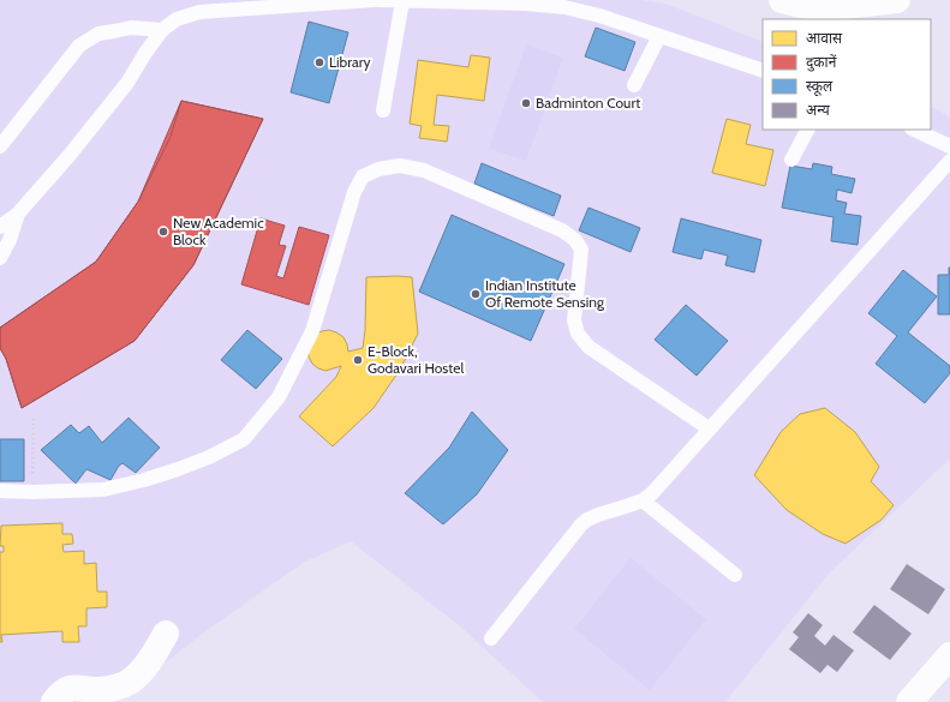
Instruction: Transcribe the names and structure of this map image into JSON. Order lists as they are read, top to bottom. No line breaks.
{"places":["Library","Badminton Court","New Academic Block","Indian Institute Of Remote Sensing","E-Block, Godavari Hostel"],"legend":["आवास","दुकानें","स्कूल","अन्य"]}
